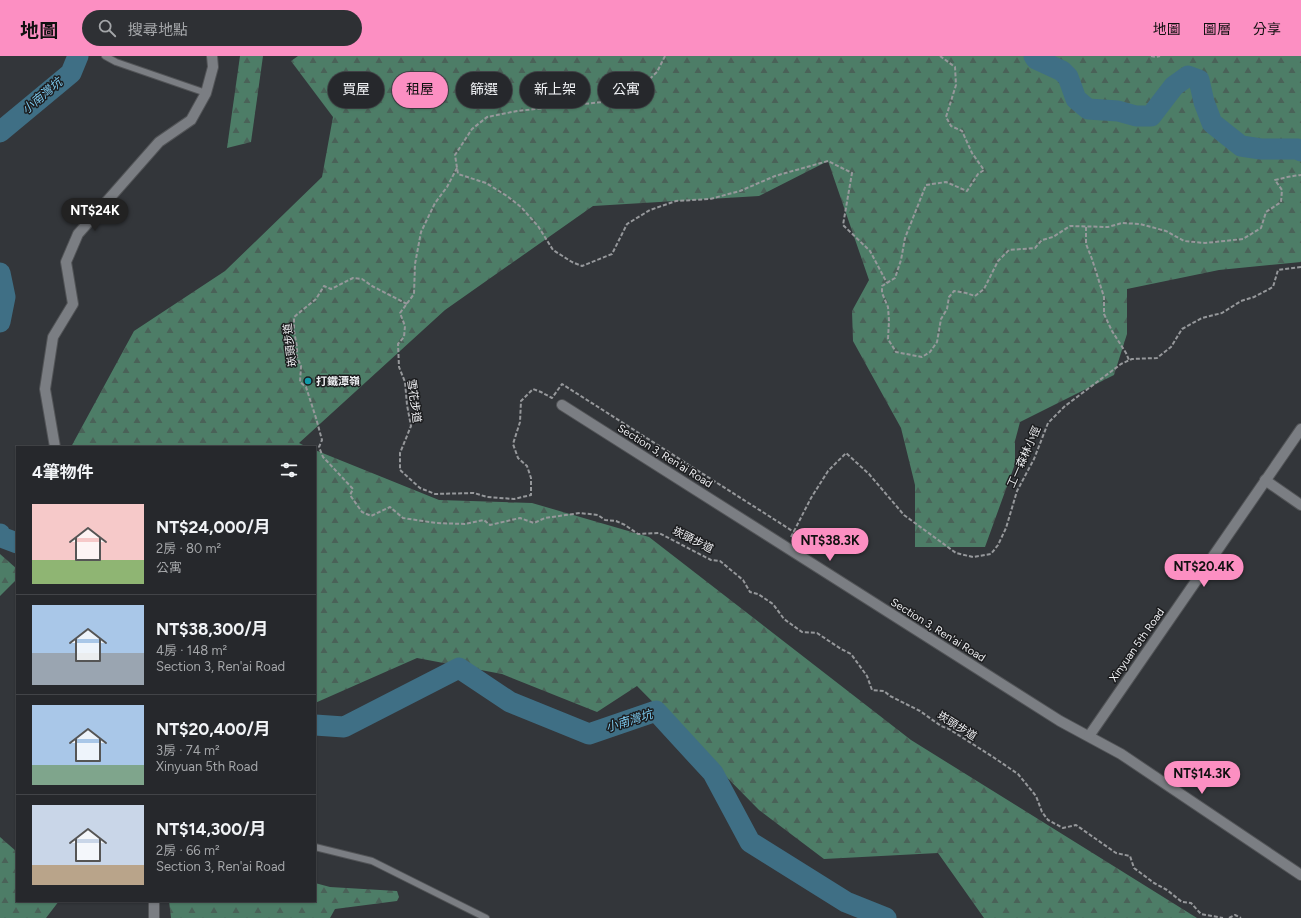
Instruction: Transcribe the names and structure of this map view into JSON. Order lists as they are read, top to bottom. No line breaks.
{"streets":{"street":["Section 3, Ren'ai Road","Xinyuan 5th Road"],"path":["崁頭步道","雪花步道","工一森林小徑"]},"crossings":[["崁頭步道","雪花步道"],["雪花步道","工一森林小徑"],["Section 3, Ren'ai Road","工一森林小徑"],["Section 3, Ren'ai Road","Xinyuan 5th Road"]],"water":["小南灣坑"],"places":["打鐵潭嶺"],"page":{"header":"地圖","search":"搜尋地點","nav":["地圖","圖層","分享"],"chip":["買屋","租屋","篩選","新上架","公寓"],"price":["NT$24K","NT$38.3K","NT$20.4K","NT$14.3K"],"heading":"4筆物件","list":[{"name":"NT$24,000/月","note":"2房 · 80 m² · 公寓"},{"name":"NT$38,300/月","note":"4房 · 148 m² · Section 3, Ren'ai Road"},{"name":"NT$20,400/月","note":"3房 · 74 m² · Xinyuan 5th Road"},{"name":"NT$14,300/月","note":"2房 · 66 m² · Section 3, Ren'ai Road"}]}}
